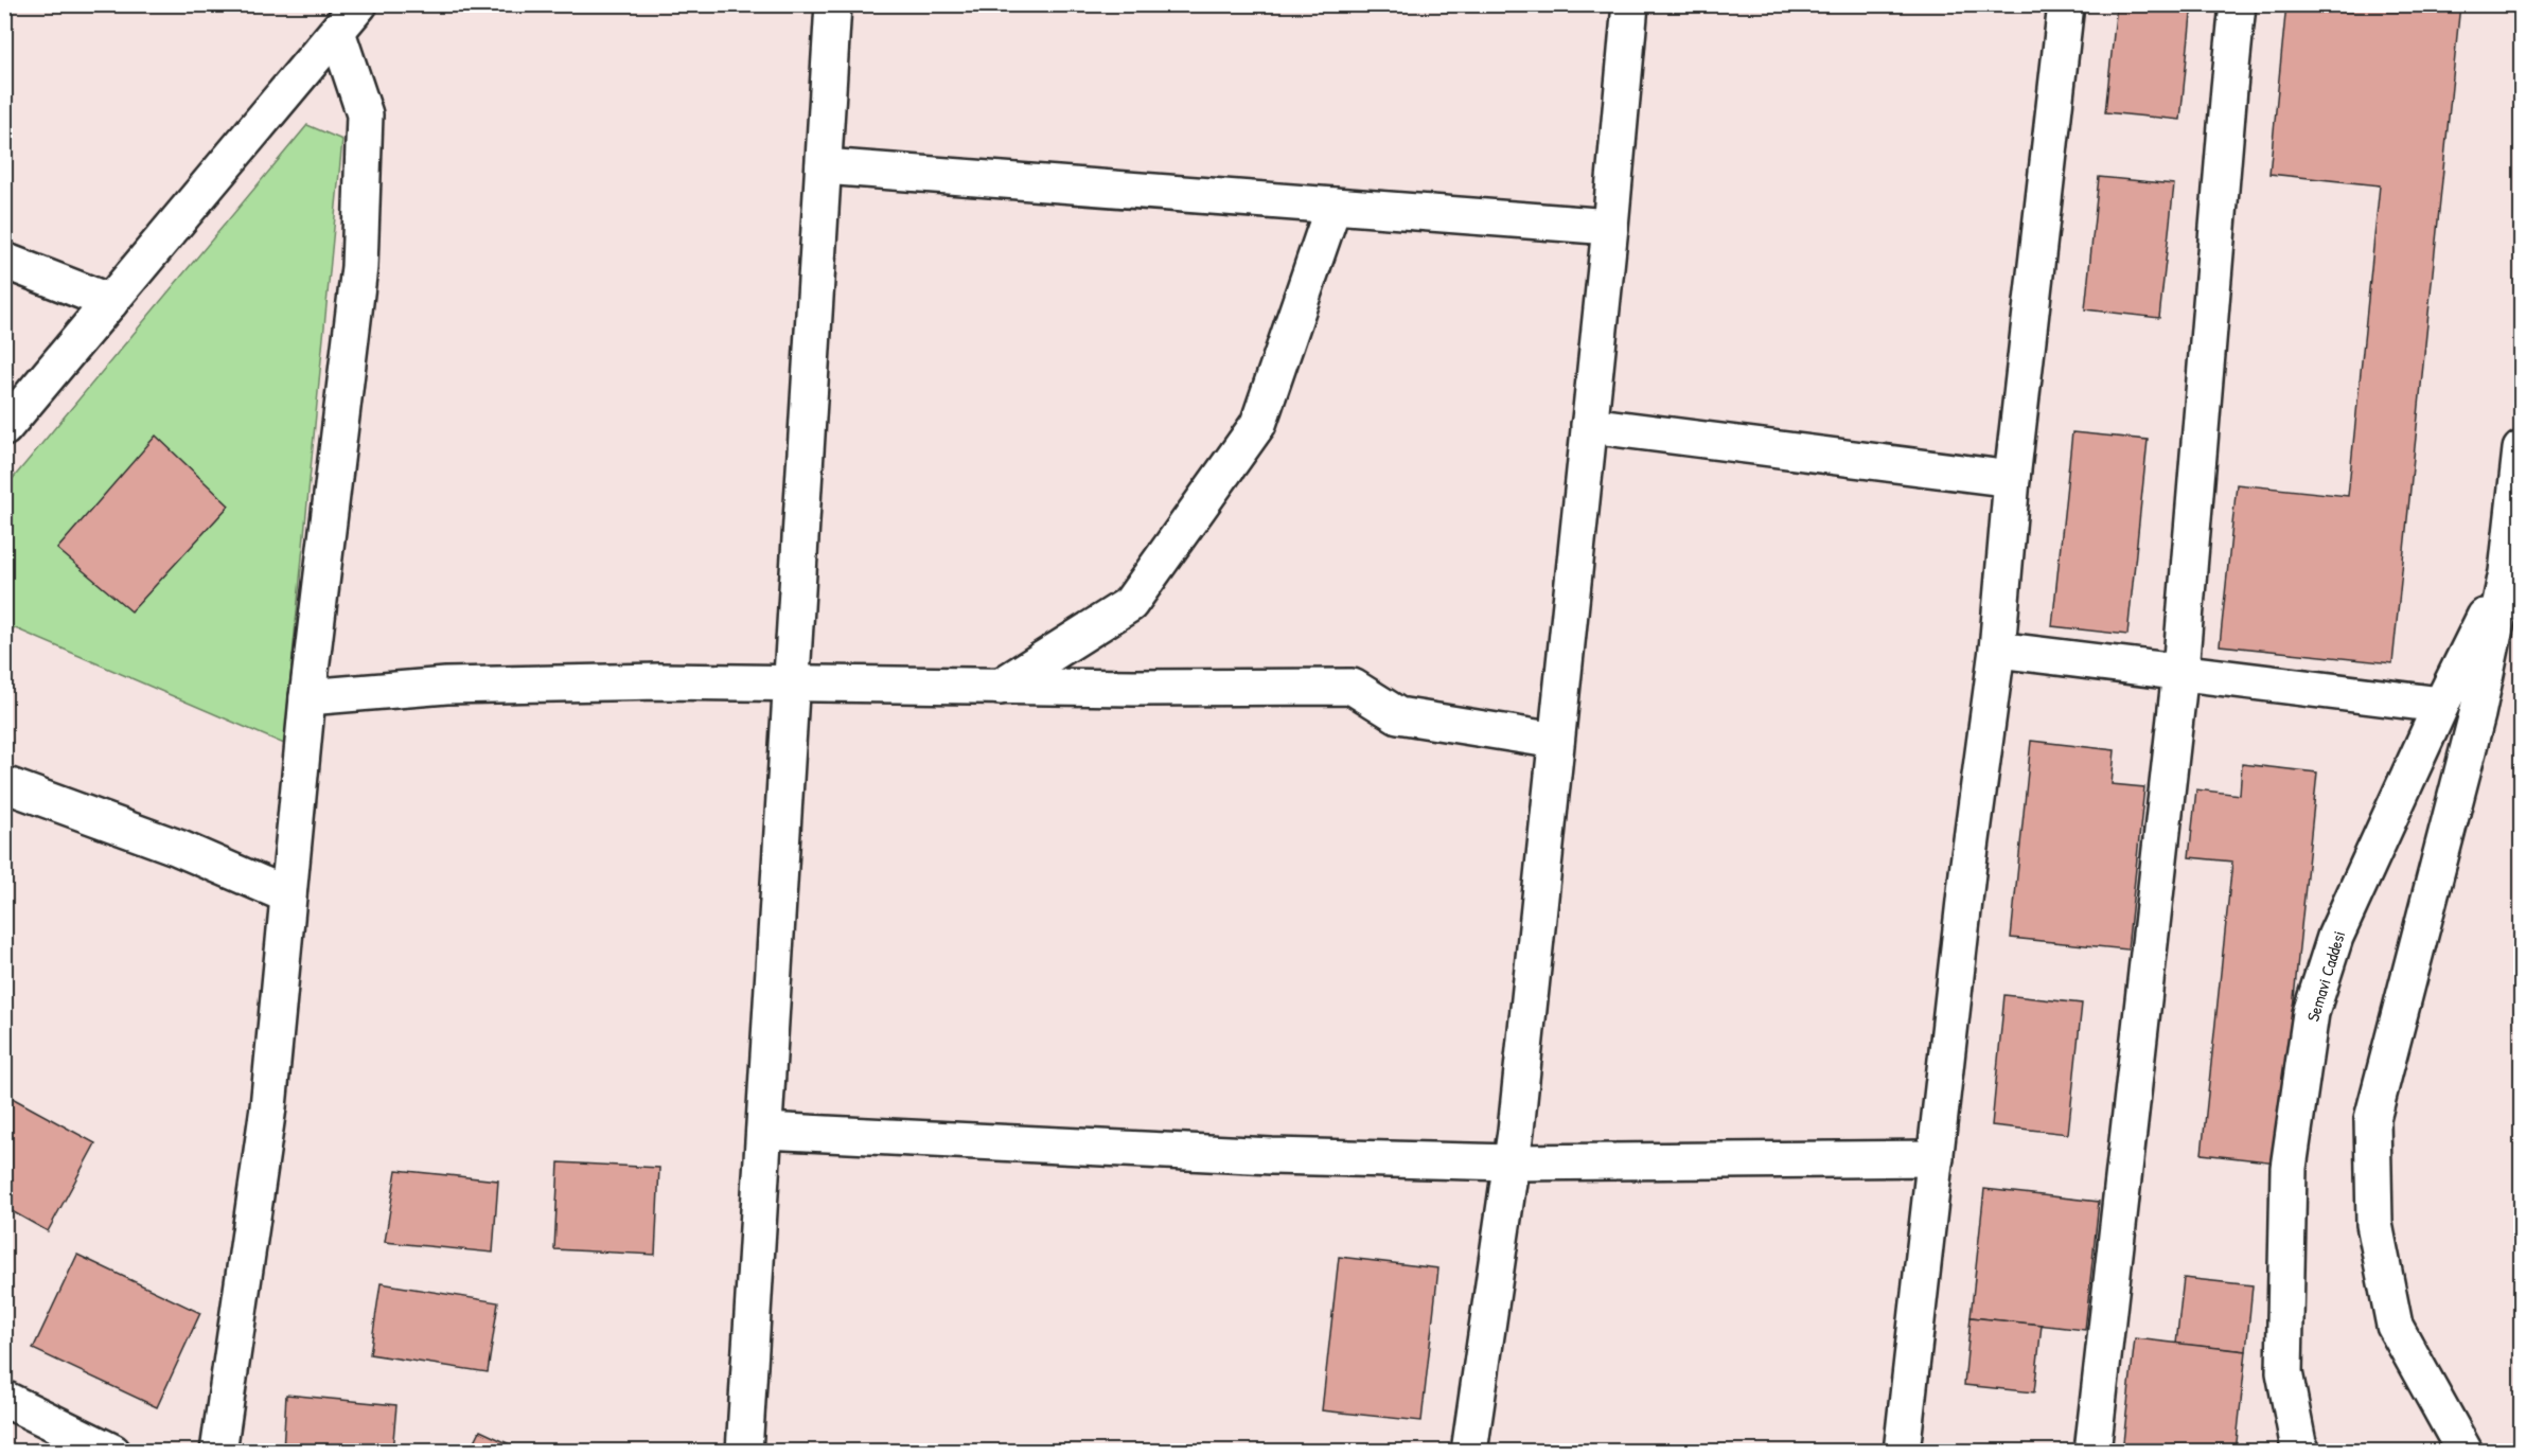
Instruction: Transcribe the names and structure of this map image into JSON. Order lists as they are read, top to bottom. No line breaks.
{"streets":{"street":["Semavi Caddesi"]}}
